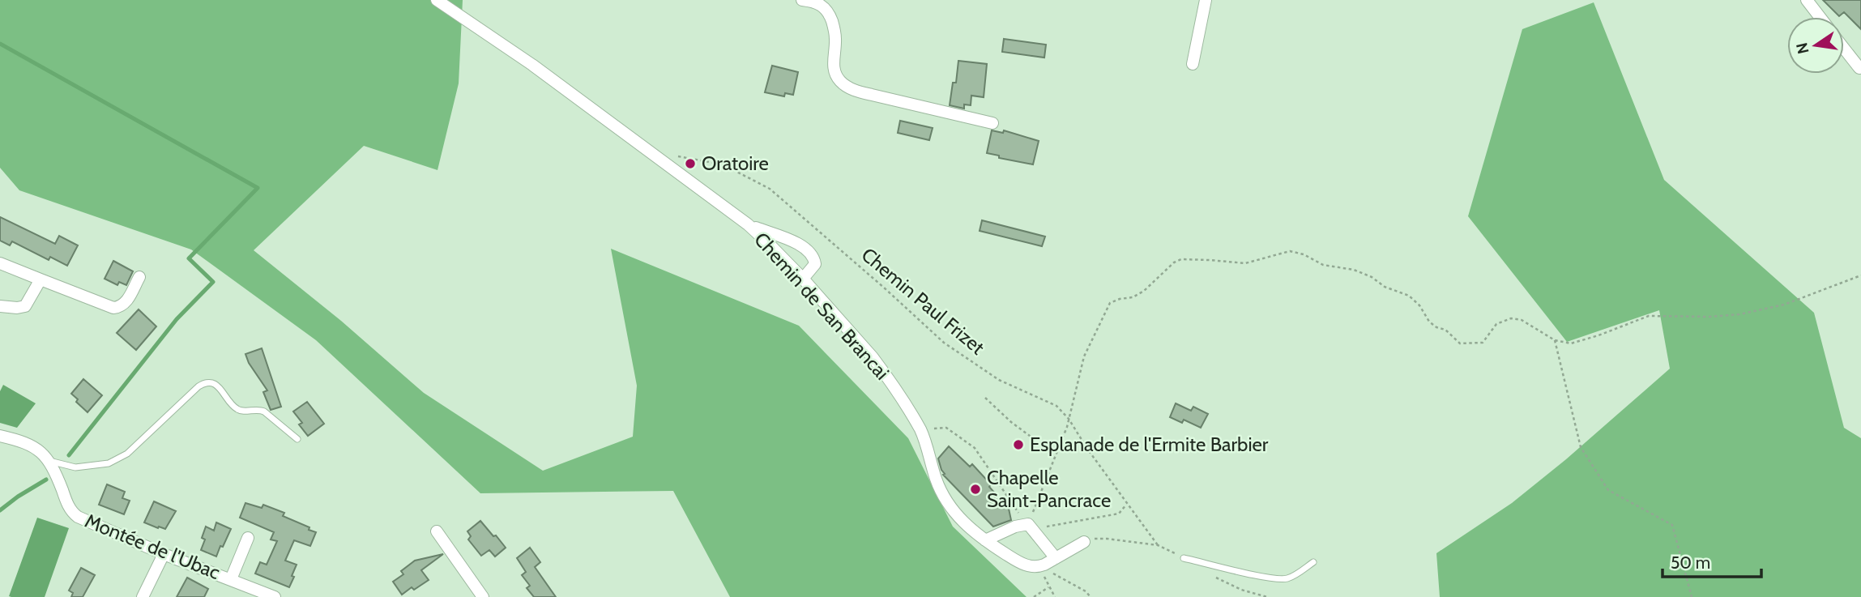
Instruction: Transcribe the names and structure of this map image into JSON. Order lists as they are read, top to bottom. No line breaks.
{"streets":{"street":["Chemin de San Brancai","Montée de l'Ubac"],"path":["Chemin Paul Frizet"]},"crossings":[["Chemin Paul Frizet","Chemin de San Brancai"]],"places":["Oratoire","Esplanade de l'Ermite Barbier","Chapelle Saint-Pancrace"],"scale_bar":"50 m","north":"left"}
